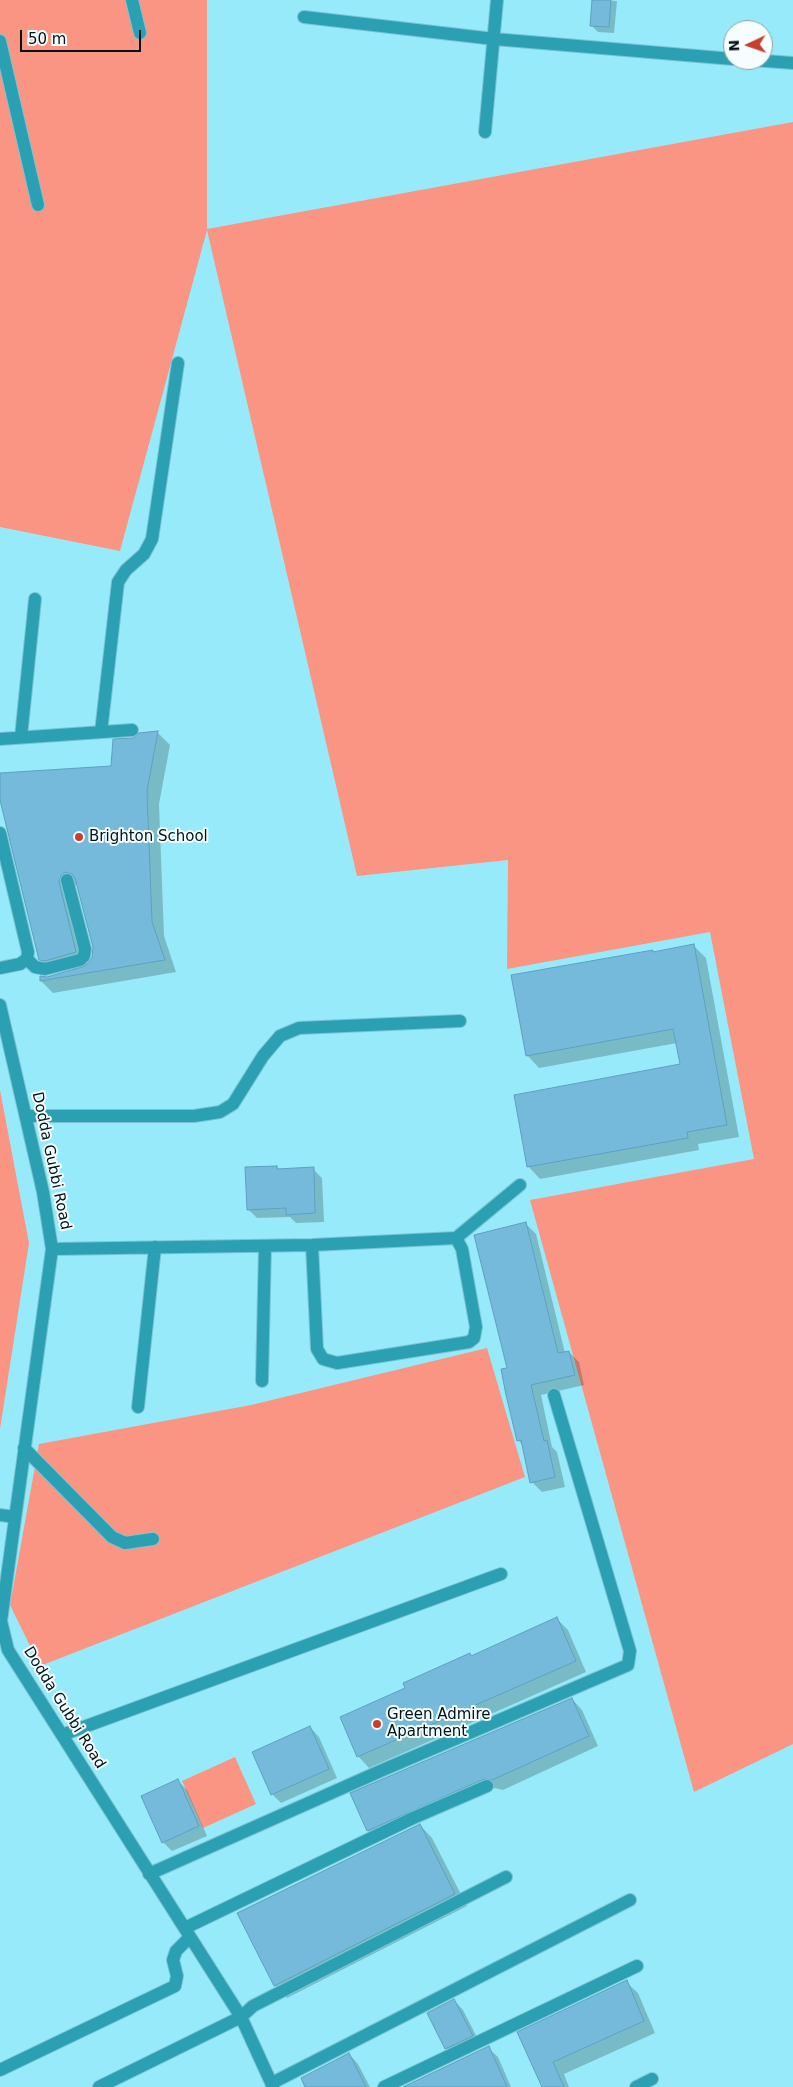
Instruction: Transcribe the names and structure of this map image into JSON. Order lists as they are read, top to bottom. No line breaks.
{"streets":{"street":["Dodda Gubbi Road"]},"places":["Brighton School","Green Admire Apartment"],"scale_bar":"50 m","north":"left"}
